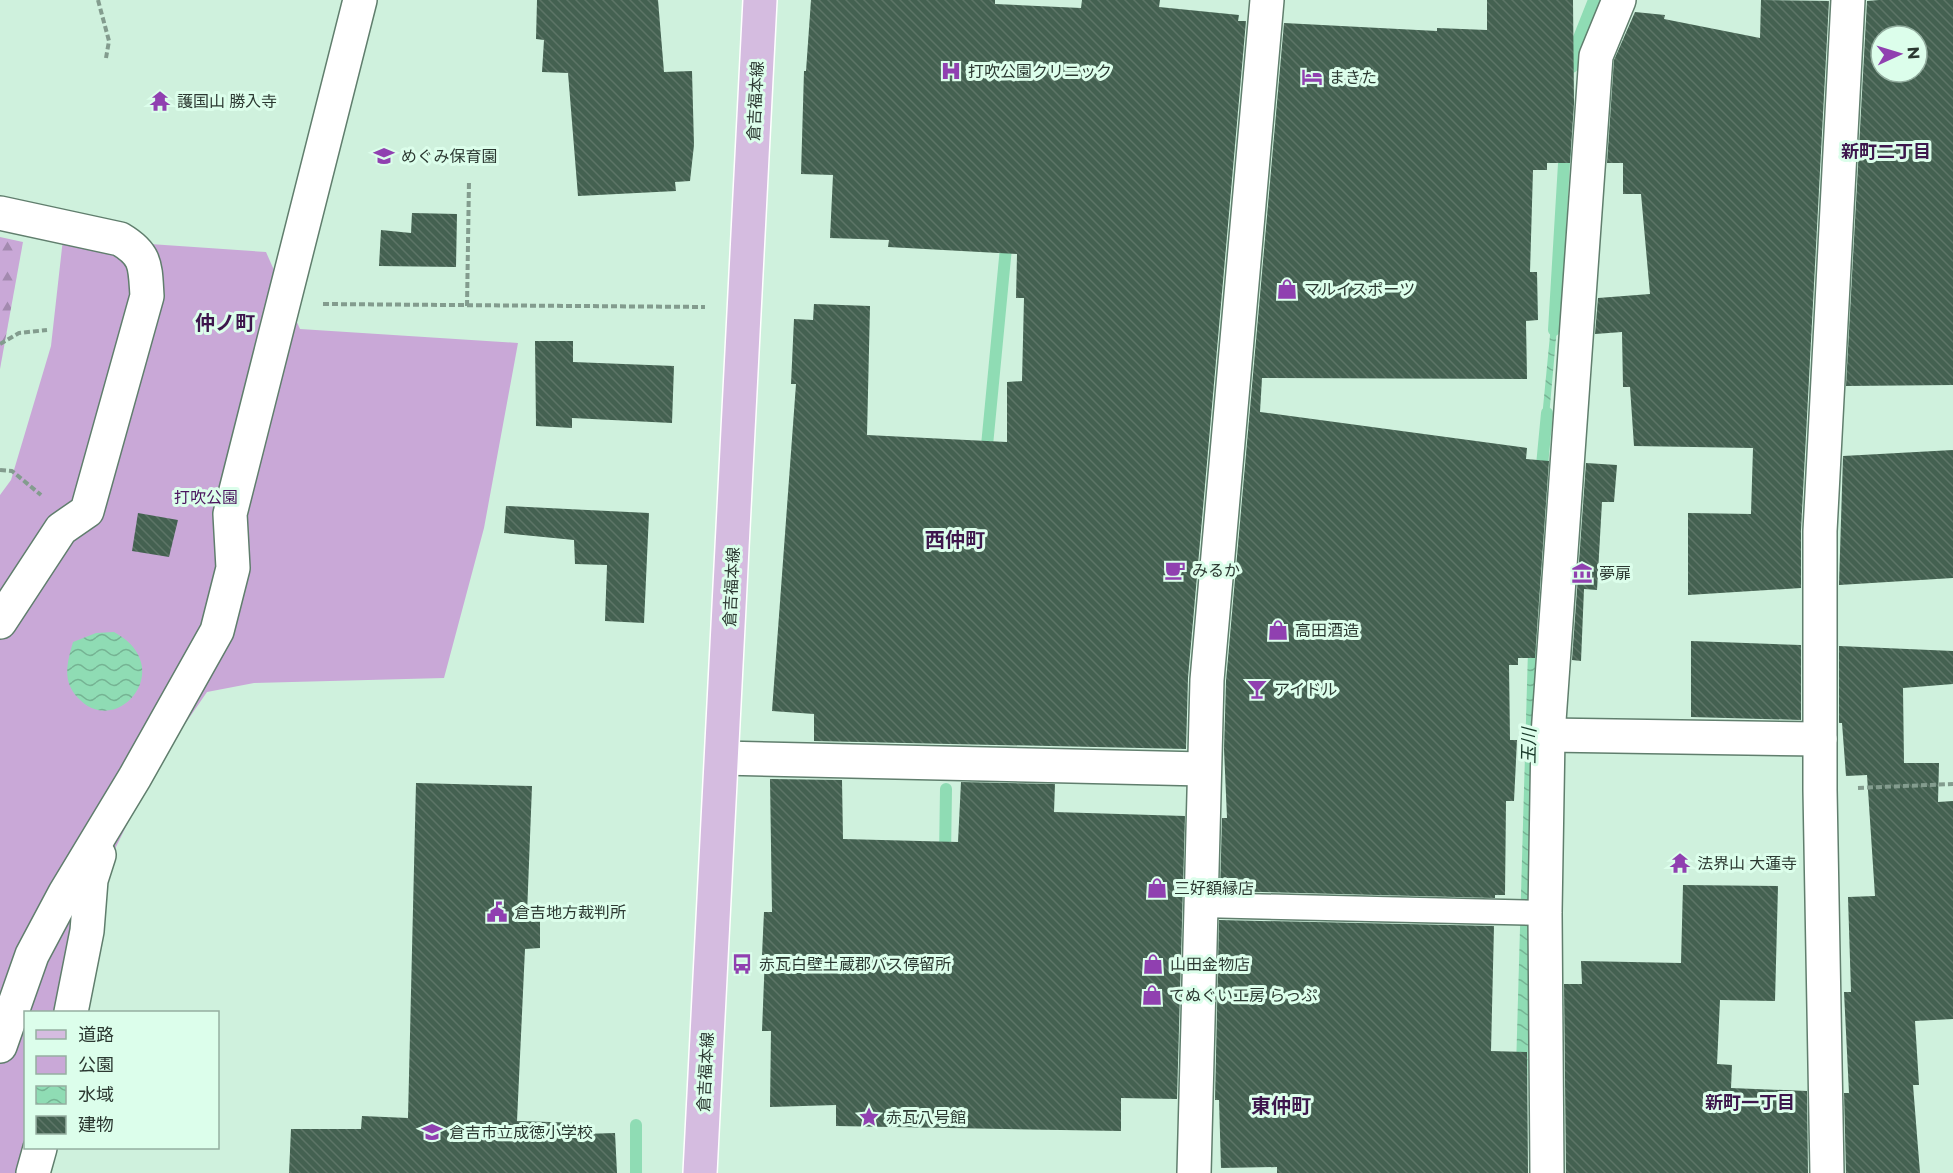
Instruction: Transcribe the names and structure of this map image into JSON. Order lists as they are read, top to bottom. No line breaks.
{"streets":{"main road":["倉吉福本線"]},"districts":["新町二丁目","仲ノ町","西仲町","新町一丁目","東仲町"],"water":["玉川"],"parks":["打吹公園"],"places":{"hospital":["打吹公園クリニック"],"hotel":["まきた"],"temple":["護国山 勝入寺","法界山 大蓮寺"],"school or university":["めぐみ保育園","倉吉市立成徳小学校"],"shop":["マルイスポーツ","高田酒造","三好額縁店","山田金物店","てぬぐい工房 らっぷ"],"cafe":["みるか"],"museum":["夢扉"],"bar":["アイドル"],"public building":["倉吉地方裁判所"],"bus stop":["赤瓦白壁土蔵郡バス停留所"],"place":["赤瓦八号館"]},"legend":["道路","公園","水域","建物"],"north":"right"}
